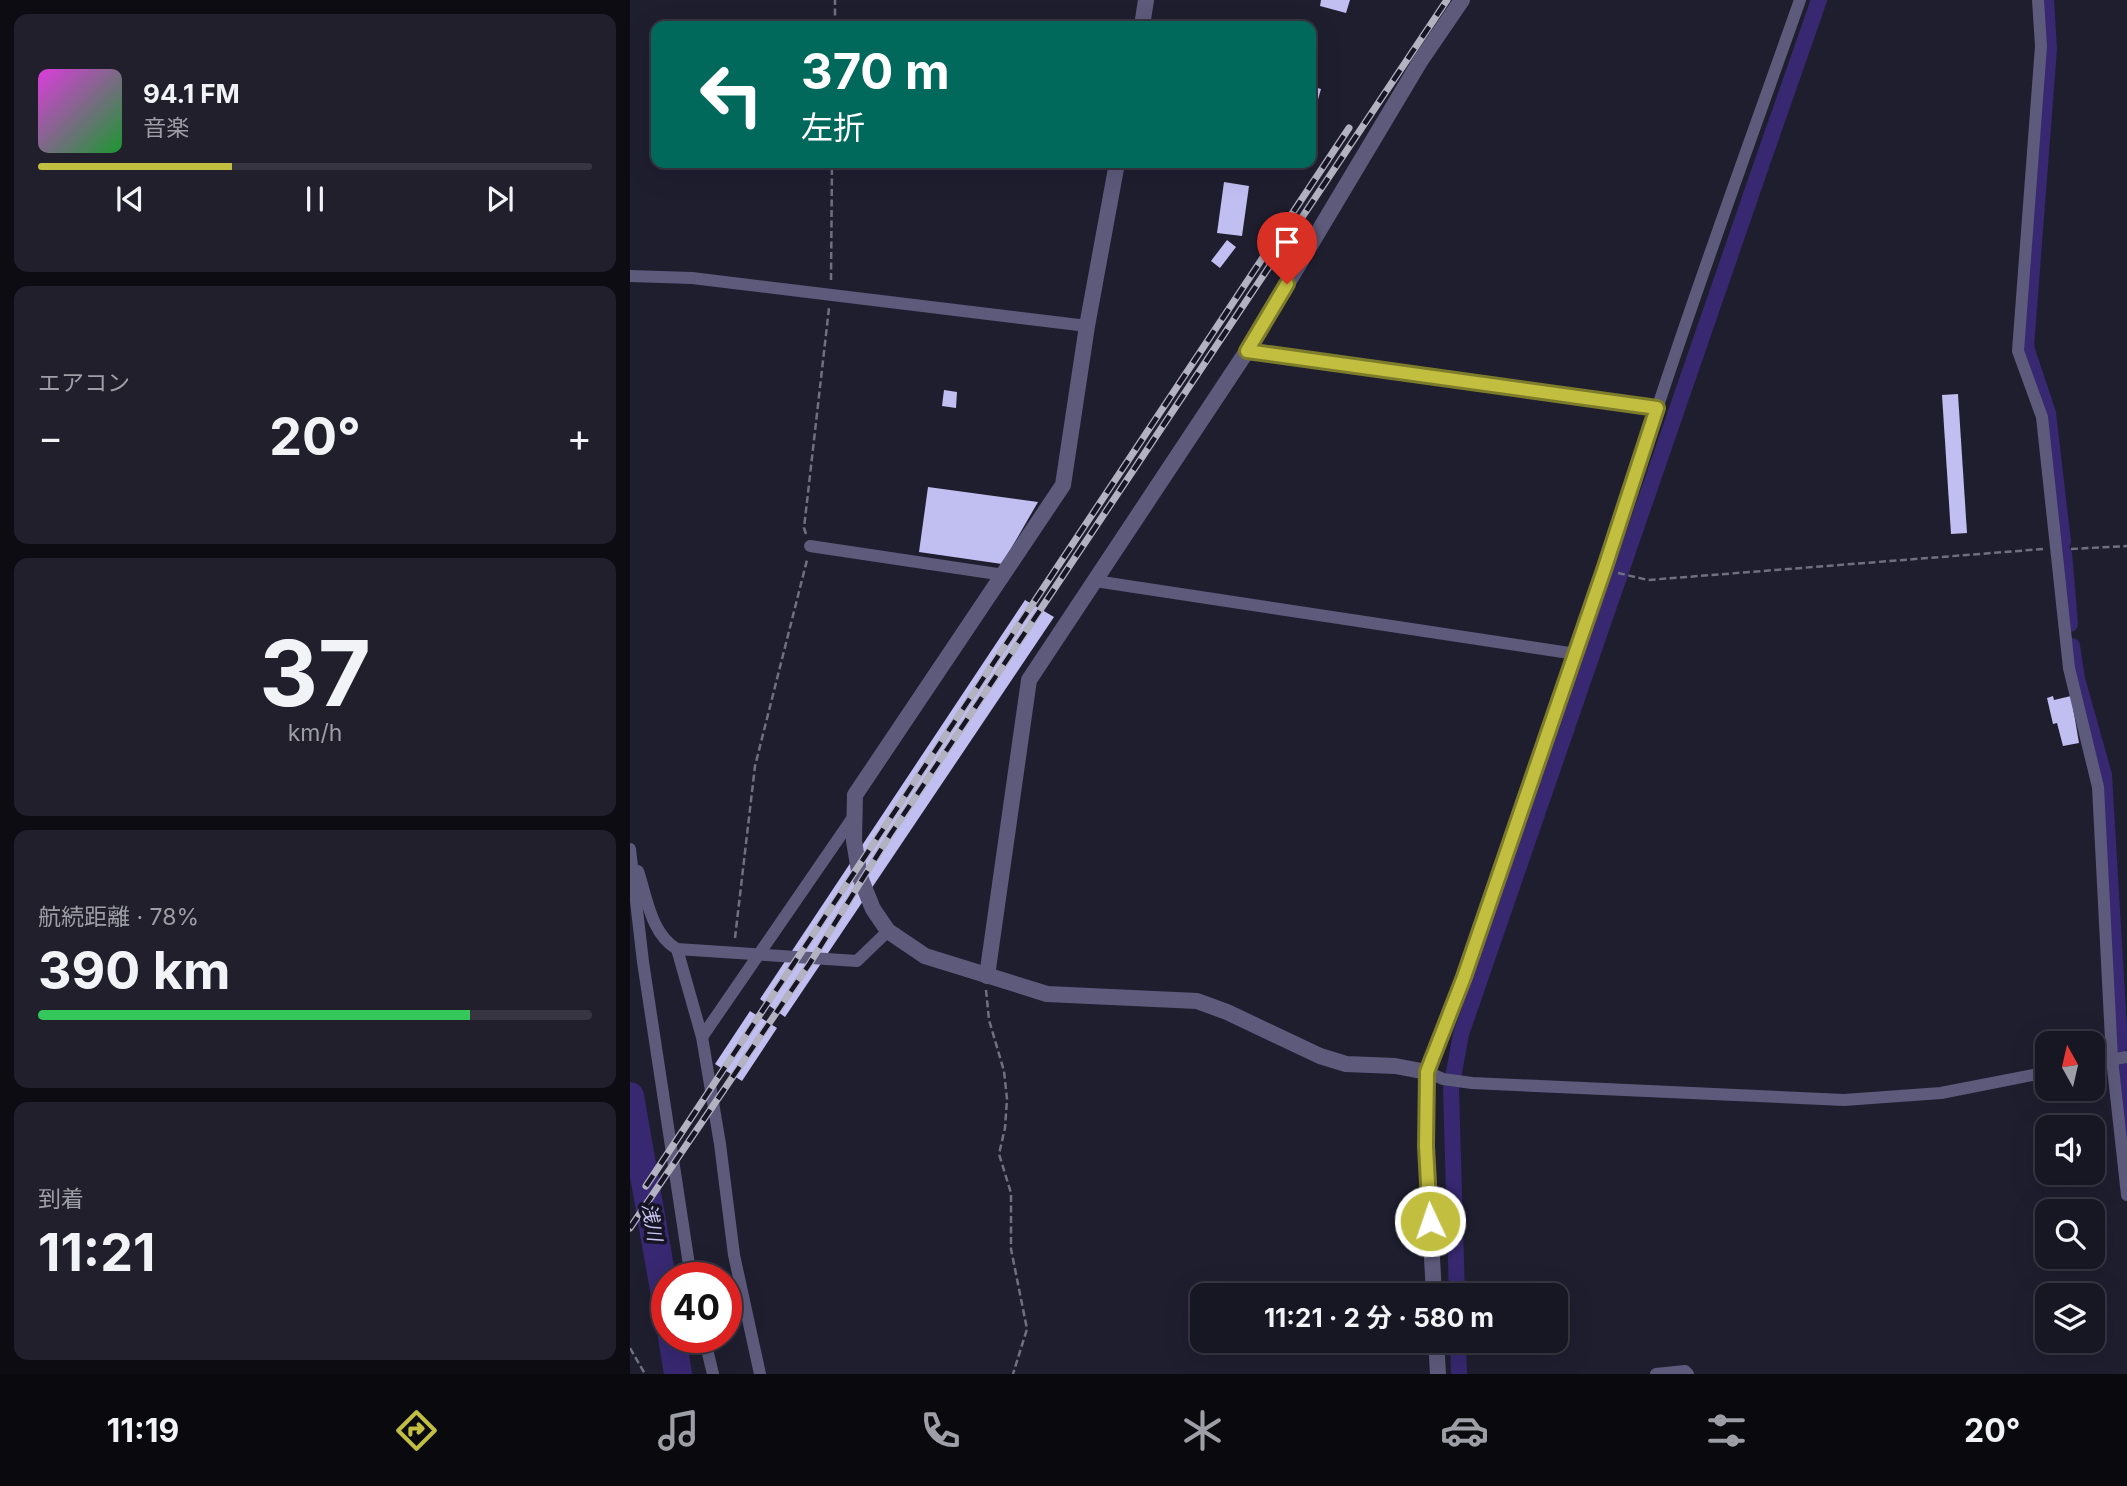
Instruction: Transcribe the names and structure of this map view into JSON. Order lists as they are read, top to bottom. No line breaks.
{"water":["浅川"],"north":"top","page":{"turn":["370 m","左折"],"song":["94.1 FM","音楽"],"tile":["エアコン",["37","km/h"],["航続距離 · 78%","390 km"],["到着","11:21"]],"heat":["−","20°","+"],"limit":"40","trip":"11:21 · 2 分 · 580 m","tabs":["11:19","20°"]}}
